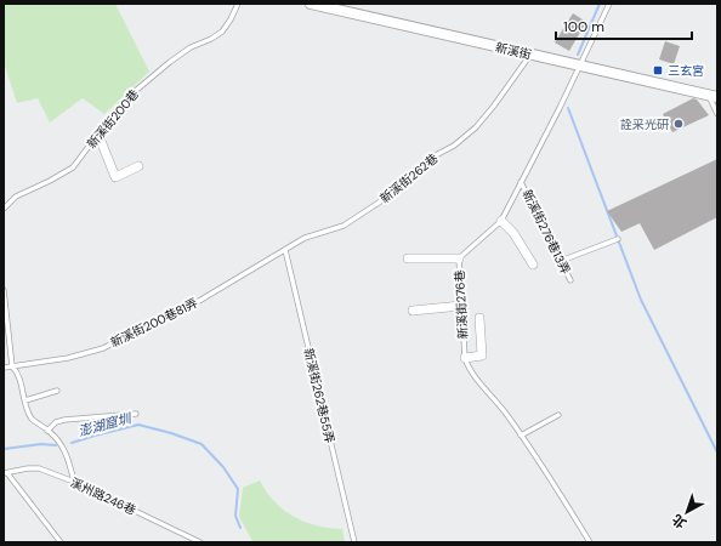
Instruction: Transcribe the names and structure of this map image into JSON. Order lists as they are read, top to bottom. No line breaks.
{"streets":{"street":["新溪街"],"lane":["新溪街200巷","新溪街262巷","新溪街276巷13弄","新溪街276巷","新溪街200巷81弄","新溪街262巷55弄","溪州路246巷"]},"crossings":[["新溪街","新溪街262巷"],["新溪街","新溪街276巷"],["新溪街262巷","新溪街200巷81弄"],["新溪街262巷","新溪街262巷55弄"],["新溪街276巷13弄","新溪街276巷"],["新溪街200巷81弄","新溪街262巷55弄"]],"water":["澎湖窟圳"],"places":{"transit":["三玄宮"],"other":["詮采光研"]},"scale_bar":"100 m","north":"bottom left"}
